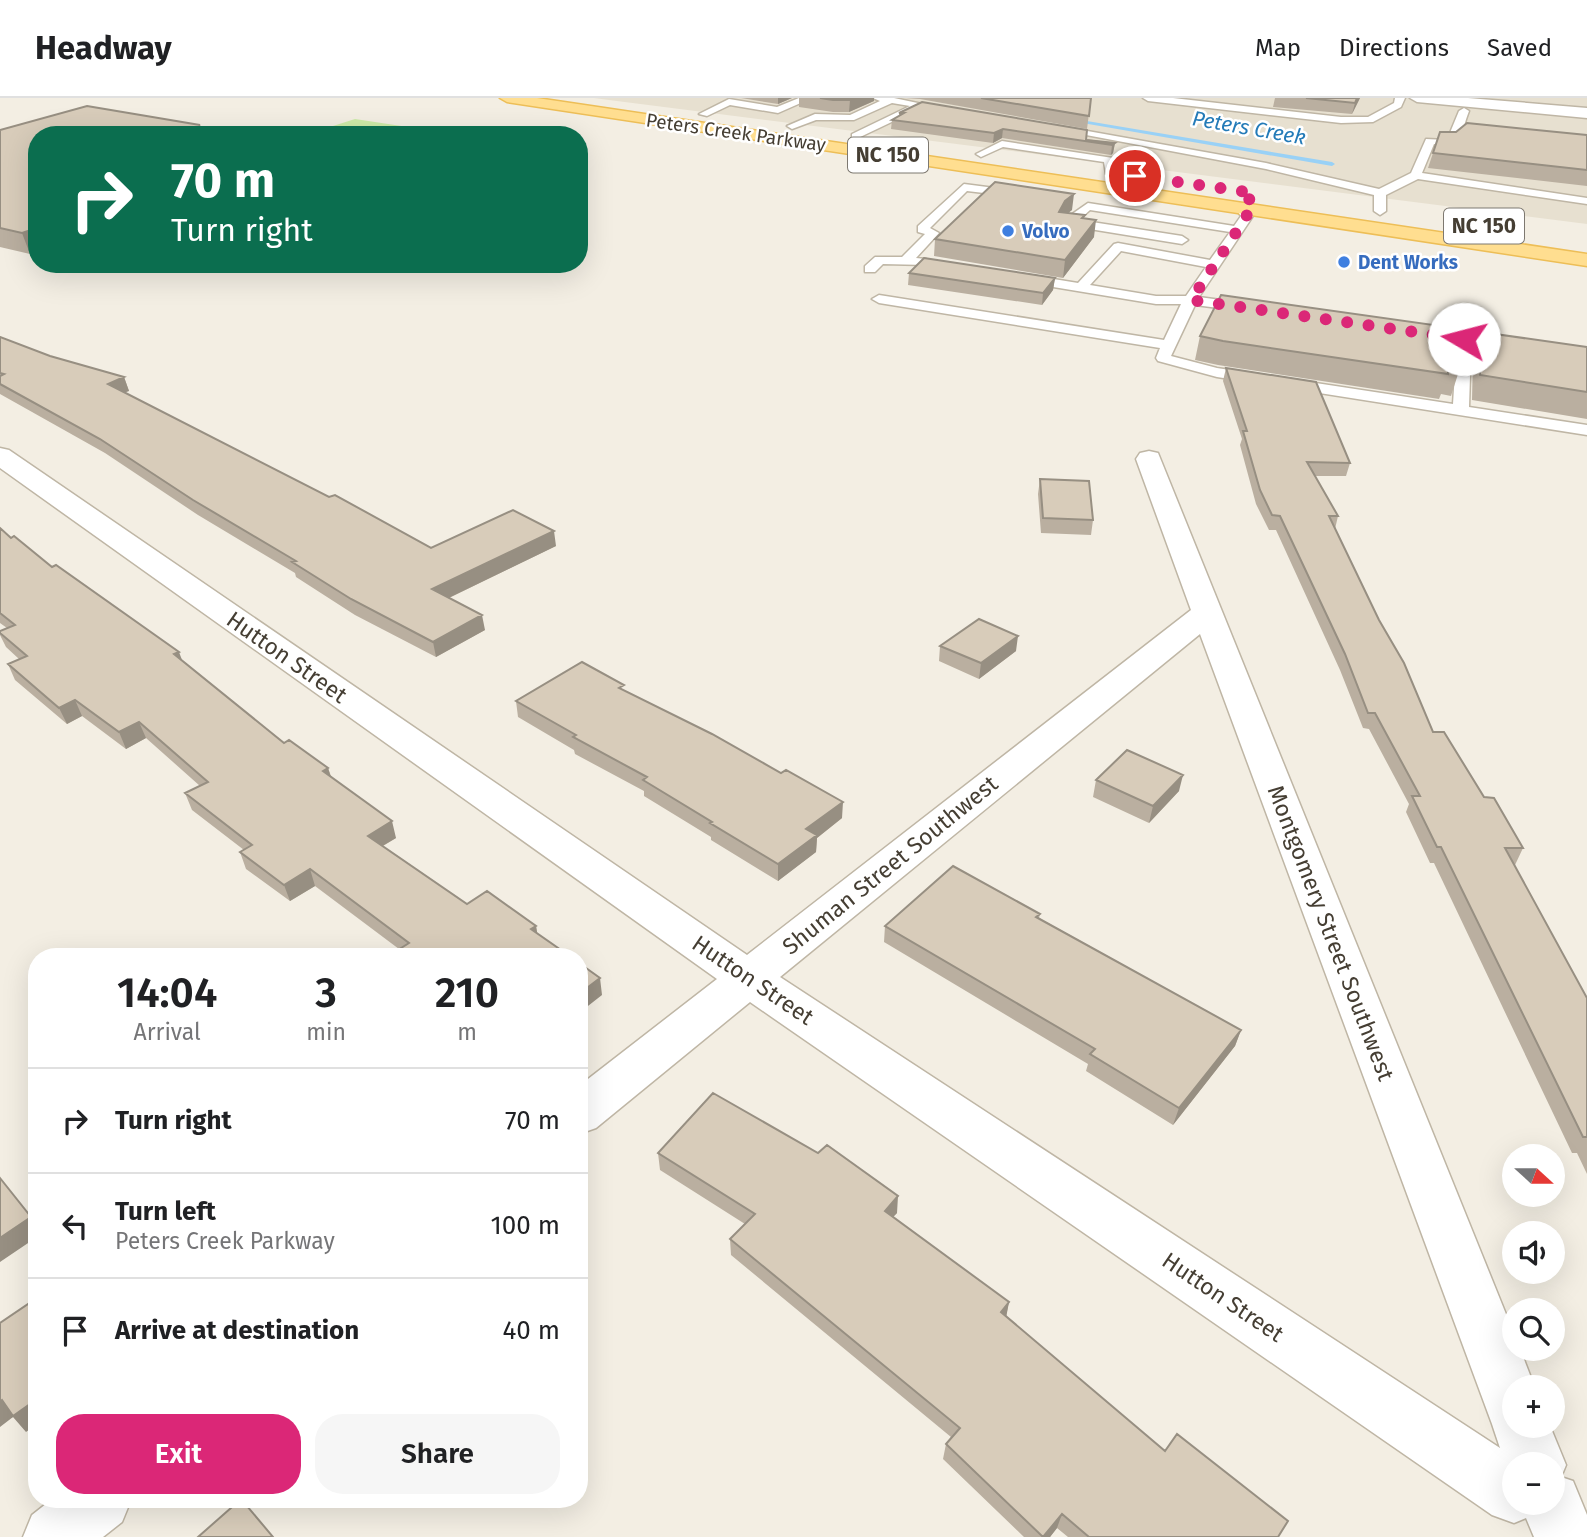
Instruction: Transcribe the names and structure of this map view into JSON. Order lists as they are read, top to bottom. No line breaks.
{"streets":{"main road":["Peters Creek Parkway","NC 150"],"street":["Hutton Street","Shuman Street Southwest","Montgomery Street Southwest"]},"crossings":[["Hutton Street","Shuman Street Southwest"],["Shuman Street Southwest","Montgomery Street Southwest"]],"water":["Peters Creek"],"places":["Volvo","Dent Works"],"north":"right","page":{"header":"Headway","nav":["Map","Directions","Saved"],"turn":["70 m","Turn right"],"eta":["14:04","Arrival","3","min","210","m"],"list":[{"name":"Turn right","value":"70 m"},{"name":"Turn left","note":"Peters Creek Parkway","value":"100 m"},{"name":"Arrive at destination","value":"40 m"}],"map_buttons":["+","−"],"buttons":["Exit","Share"]}}
